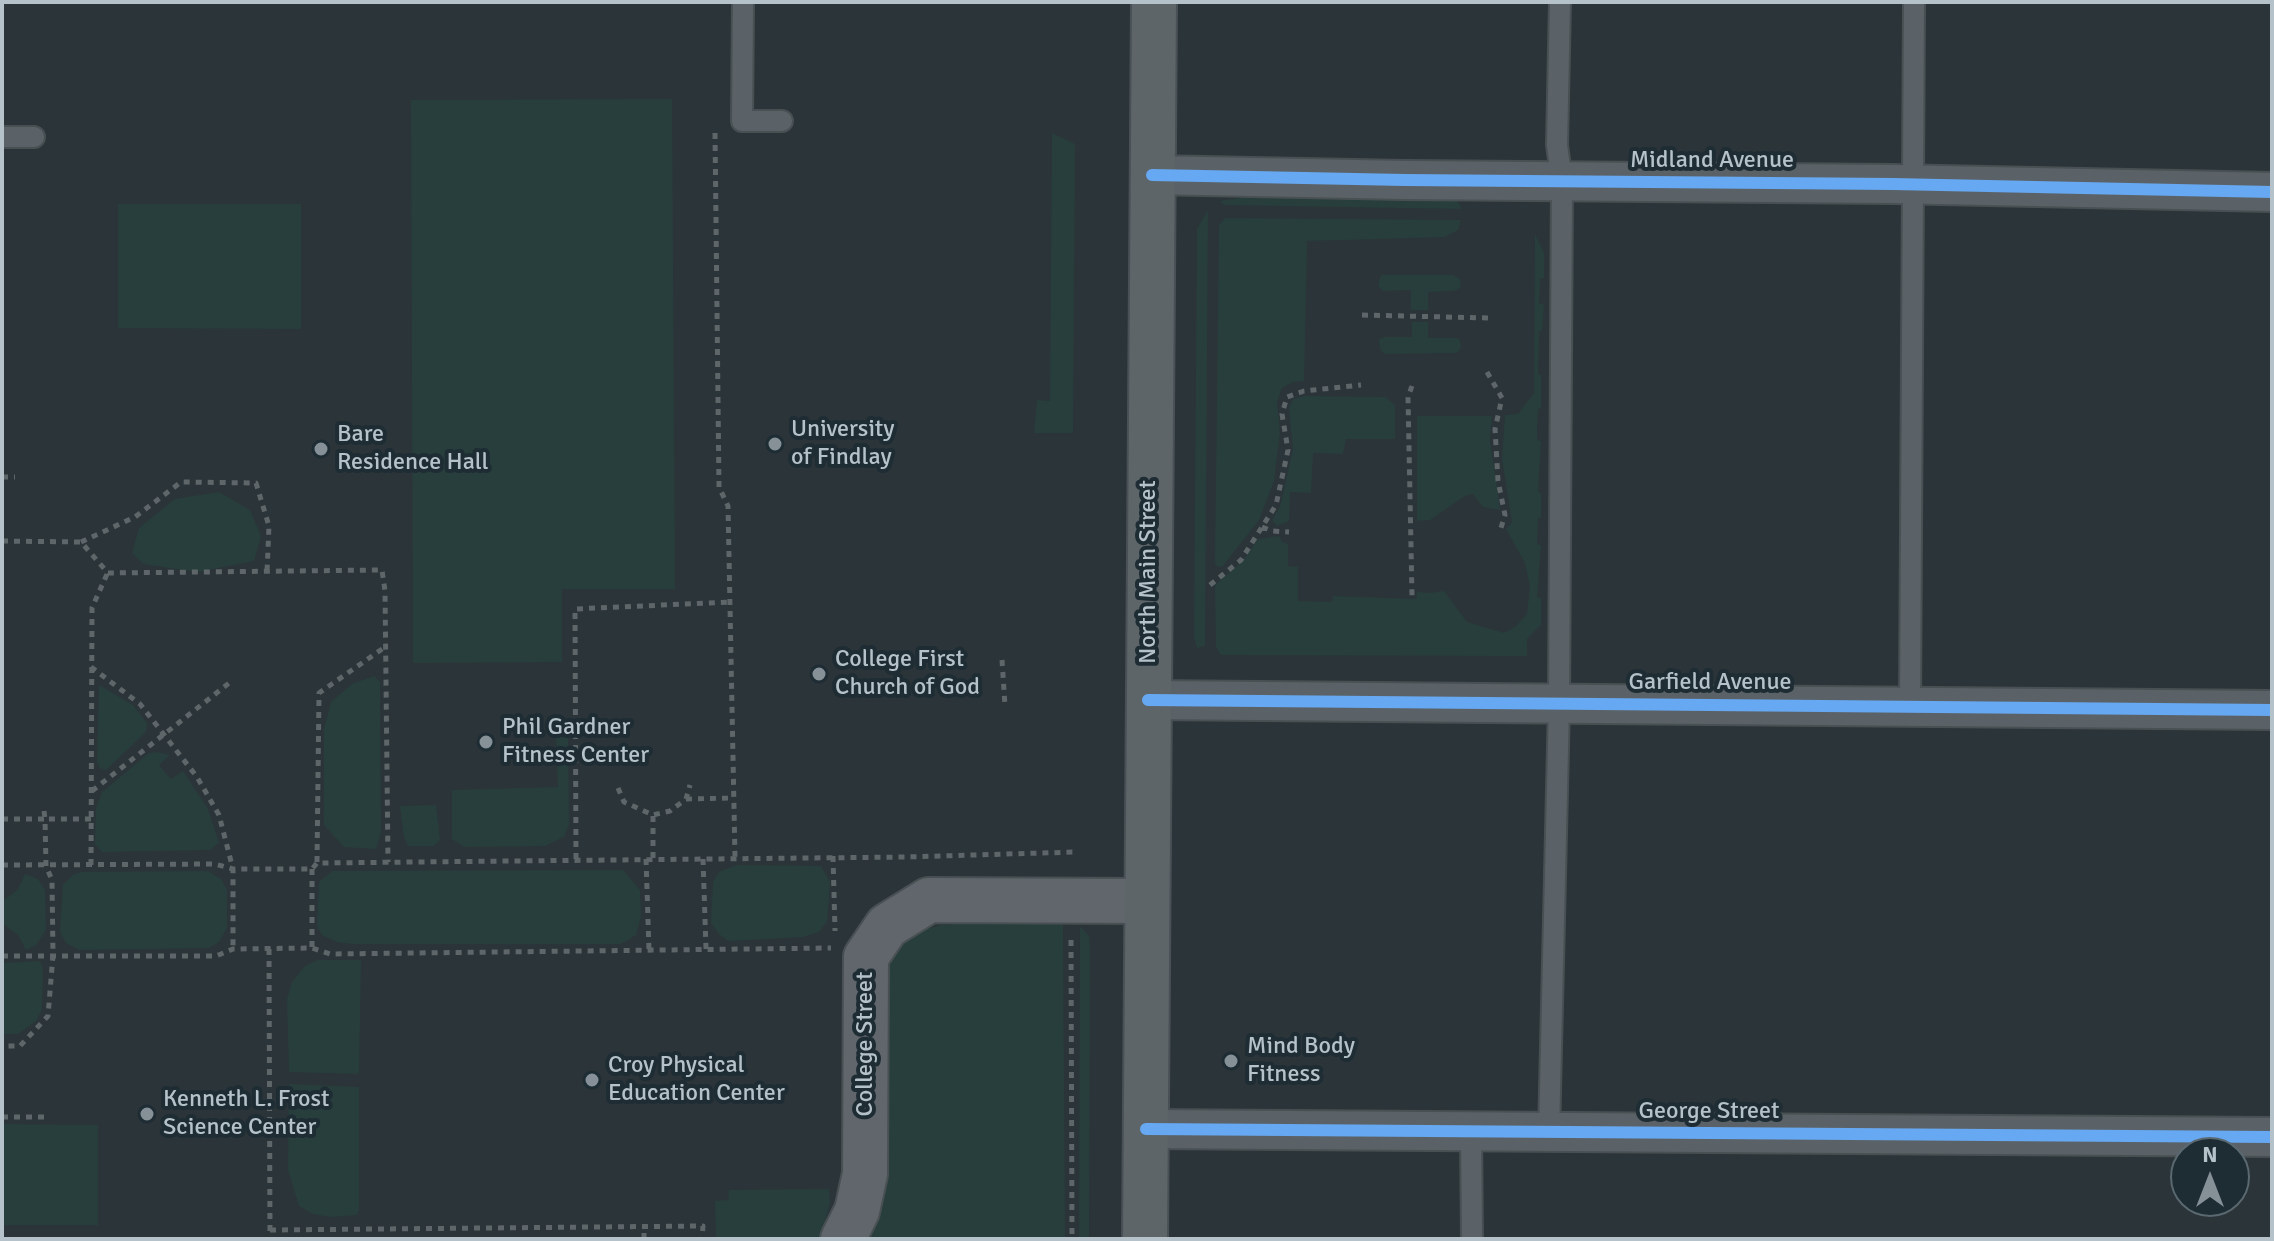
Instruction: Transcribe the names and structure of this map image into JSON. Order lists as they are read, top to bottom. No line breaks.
{"streets":{"main road":["North Main Street"],"street":["Midland Avenue","Garfield Avenue","College Street","George Street"]},"crossings":[["Midland Avenue","North Main Street"],["North Main Street","Garfield Avenue"],["North Main Street","College Street"],["North Main Street","George Street"]],"places":["University of Findlay","Bare Residence Hall","College First Church of God","Phil Gardner Fitness Center","Mind Body Fitness","Croy Physical Education Center","Kenneth L. Frost Science Center"],"north":"top"}
